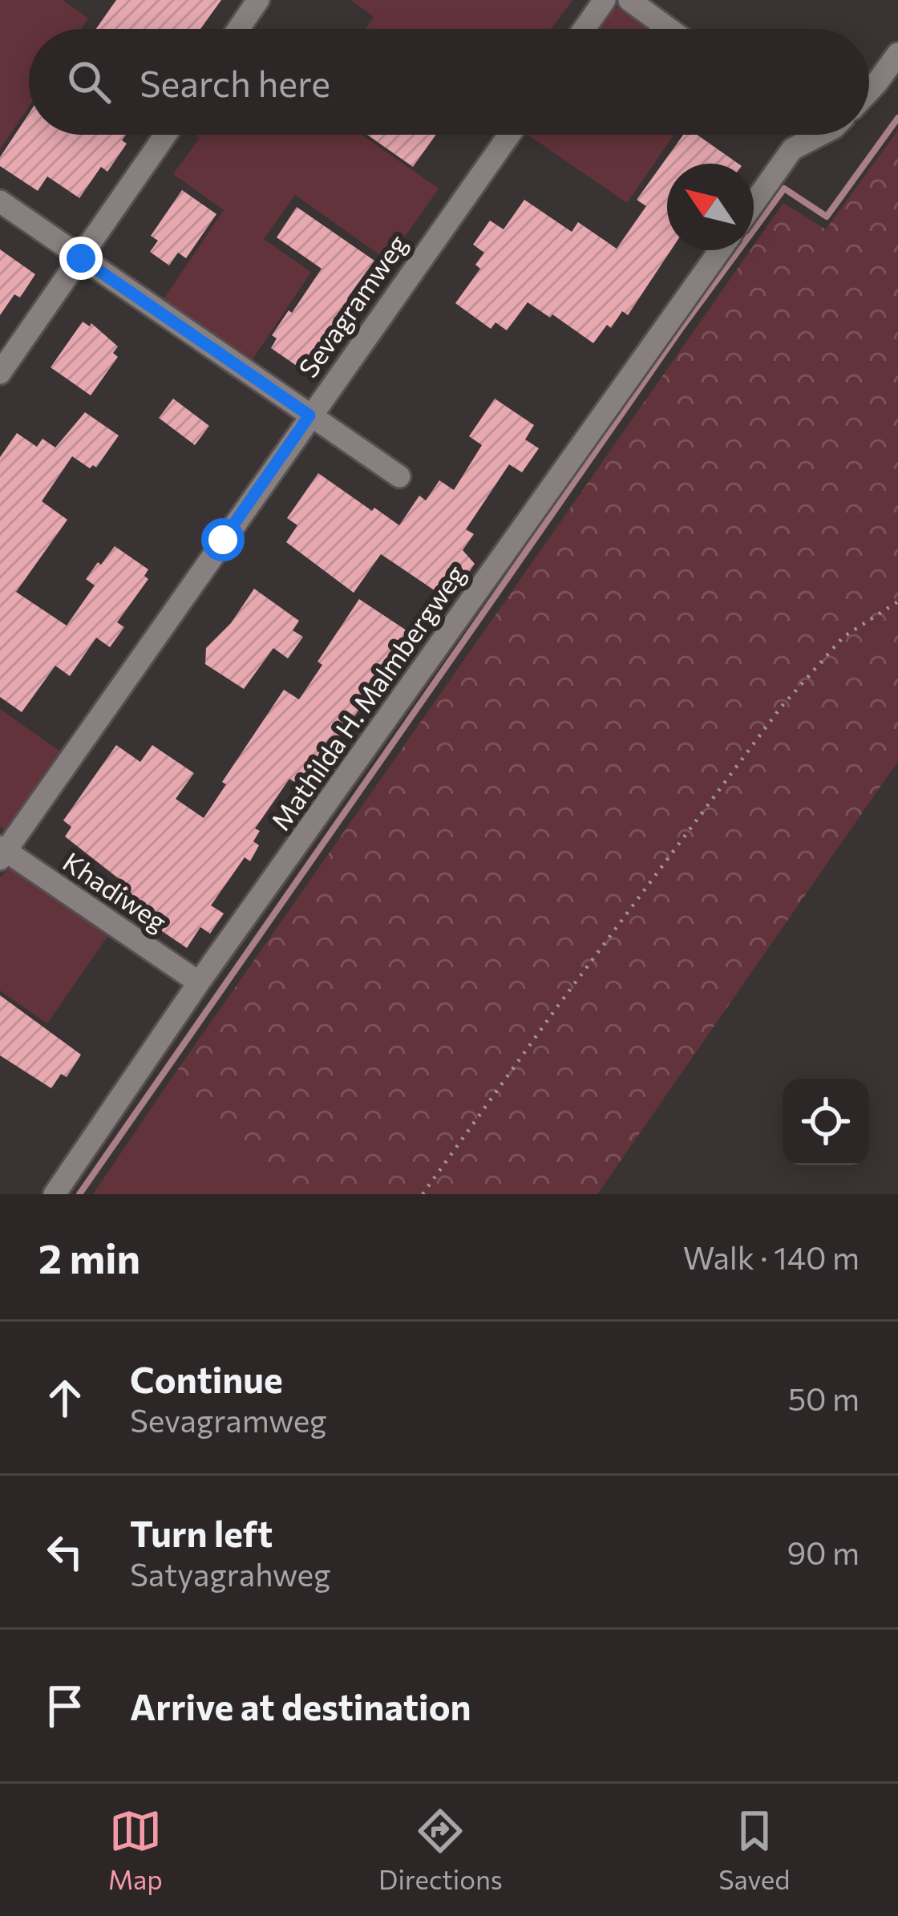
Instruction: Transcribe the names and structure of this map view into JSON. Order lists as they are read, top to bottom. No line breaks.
{"streets":{"street":["Sevagramweg","Mathilda H. Malmbergweg","Khadiweg"]},"crossings":[["Sevagramweg","Khadiweg"],["Mathilda H. Malmbergweg","Khadiweg"]],"north":"top left","page":{"search":"Search here","heading":["2 min","Walk · 140 m"],"list":[["Continue","Sevagramweg","50 m"],["Turn left","Satyagrahweg","90 m"],"Arrive at destination"],"nav":["Map","Directions","Saved"]}}
